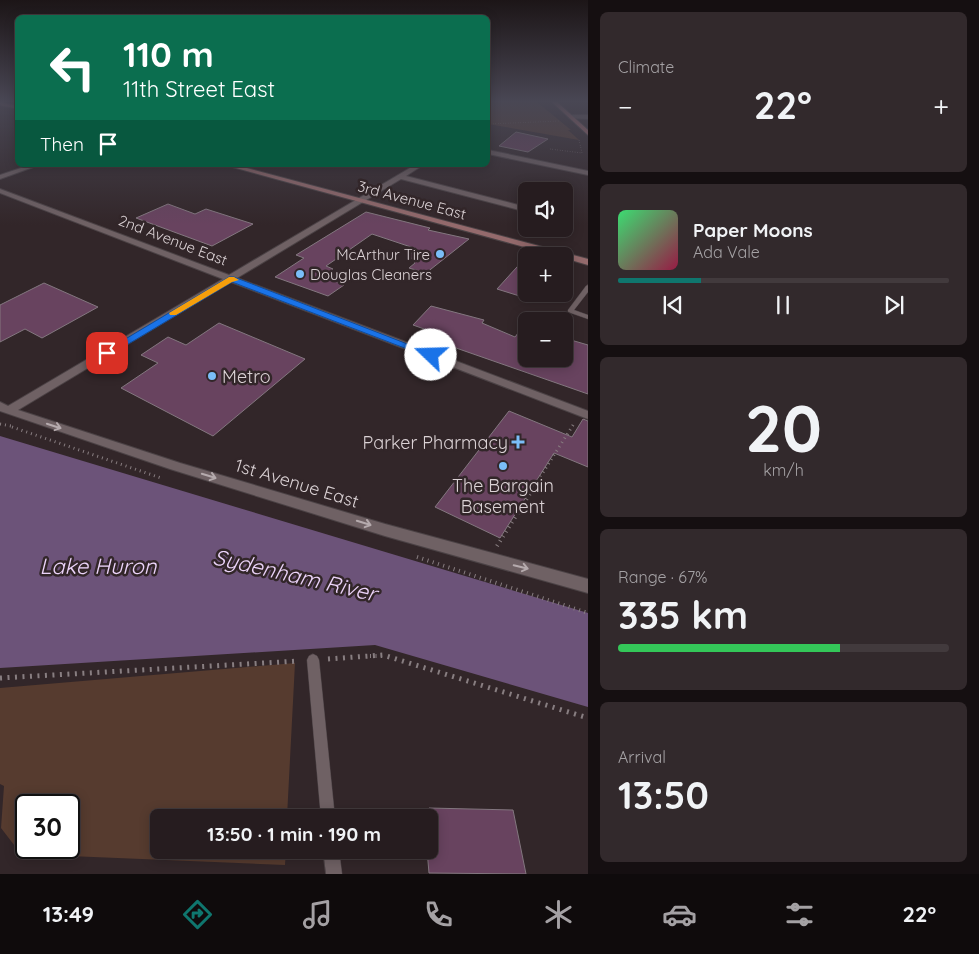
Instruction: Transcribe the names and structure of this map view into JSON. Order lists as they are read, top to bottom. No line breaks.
{"streets":{"main road":["3rd Avenue East"],"street":["2nd Avenue East","1st Avenue East"]},"one_way":["1st Avenue East"],"water":["Lake Huron","Sydenham River"],"places":{"other":["McArthur Tire","Douglas Cleaners","Metro","The Bargain Basement"],"health":["Parker Pharmacy"]},"page":{"tile":["Climate",["20","km/h"],["Range · 67%","335 km"],["Arrival","13:50"]],"turn":["110 m","11th Street East"],"heat":["−","22°","+"],"then":"Then","map_buttons":["+","−"],"song":["Paper Moons","Ada Vale"],"limit":"30","trip":"13:50 · 1 min · 190 m","tabs":["13:49","22°"]}}
